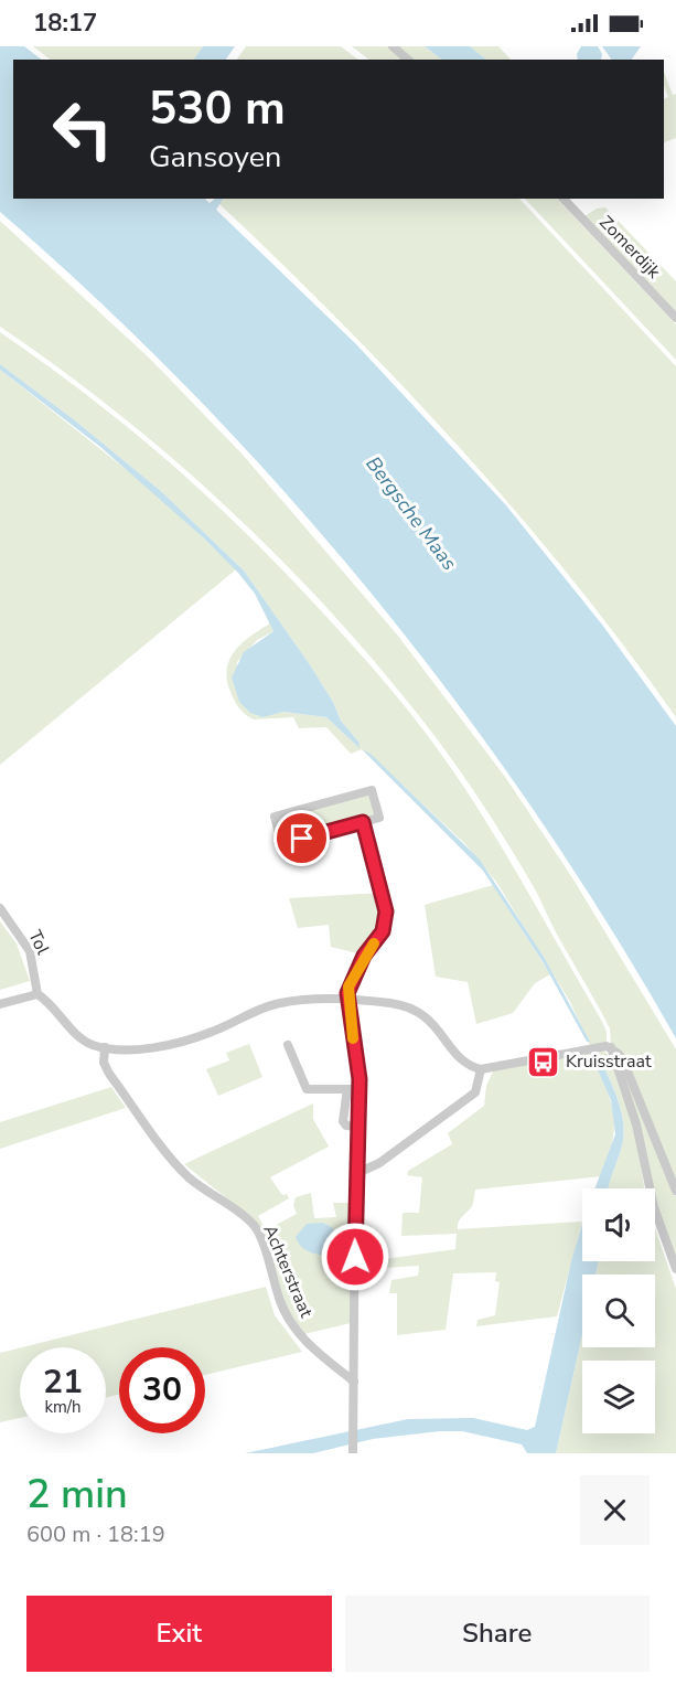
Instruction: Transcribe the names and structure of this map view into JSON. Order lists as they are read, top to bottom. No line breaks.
{"streets":{"street":["Zomerdijk","Tol","Achterstraat"]},"water":["Bergsche Maas"],"places":{"bus stop":["Kruisstraat"]},"page":{"status":"18:17","turn":["530 m","Gansoyen"],"speed":"21 km/h","limit":"30","heading":["2 min","600 m · 18:19"],"buttons":["Exit","Share"]}}
